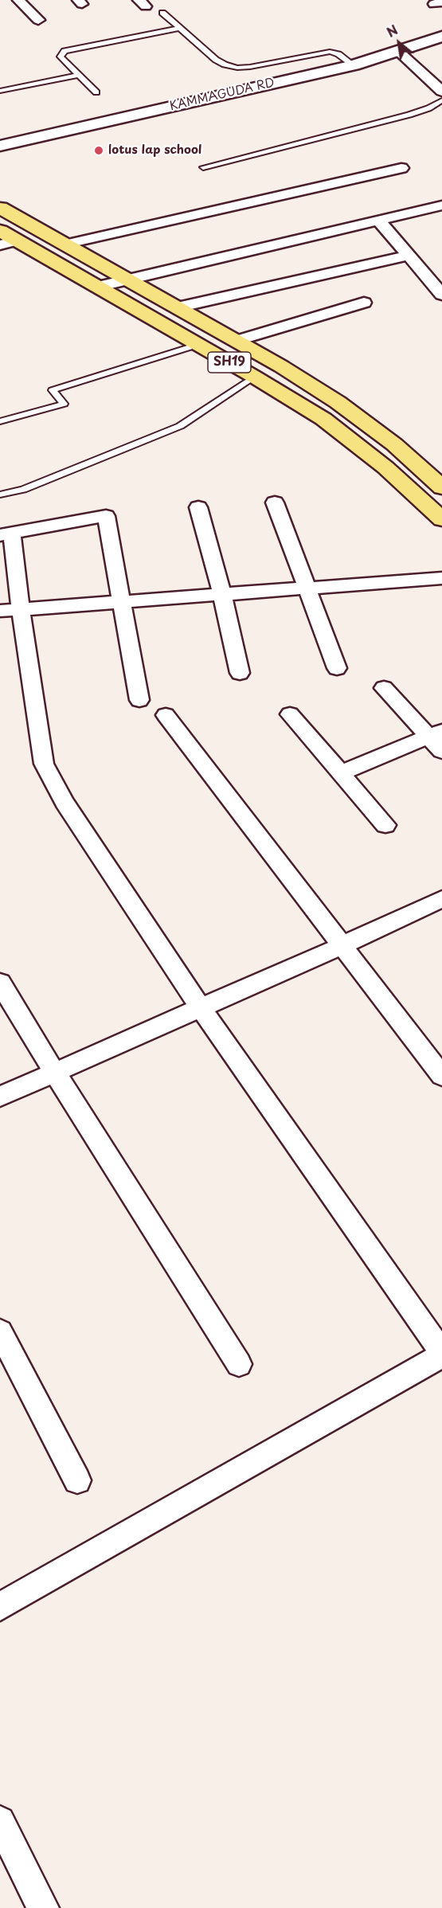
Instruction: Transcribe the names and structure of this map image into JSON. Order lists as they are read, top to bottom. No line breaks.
{"streets":{"main road":["SH19"],"street":["KAMMAGUDA RD"]},"places":["lotus lap school"],"north":"top left"}
